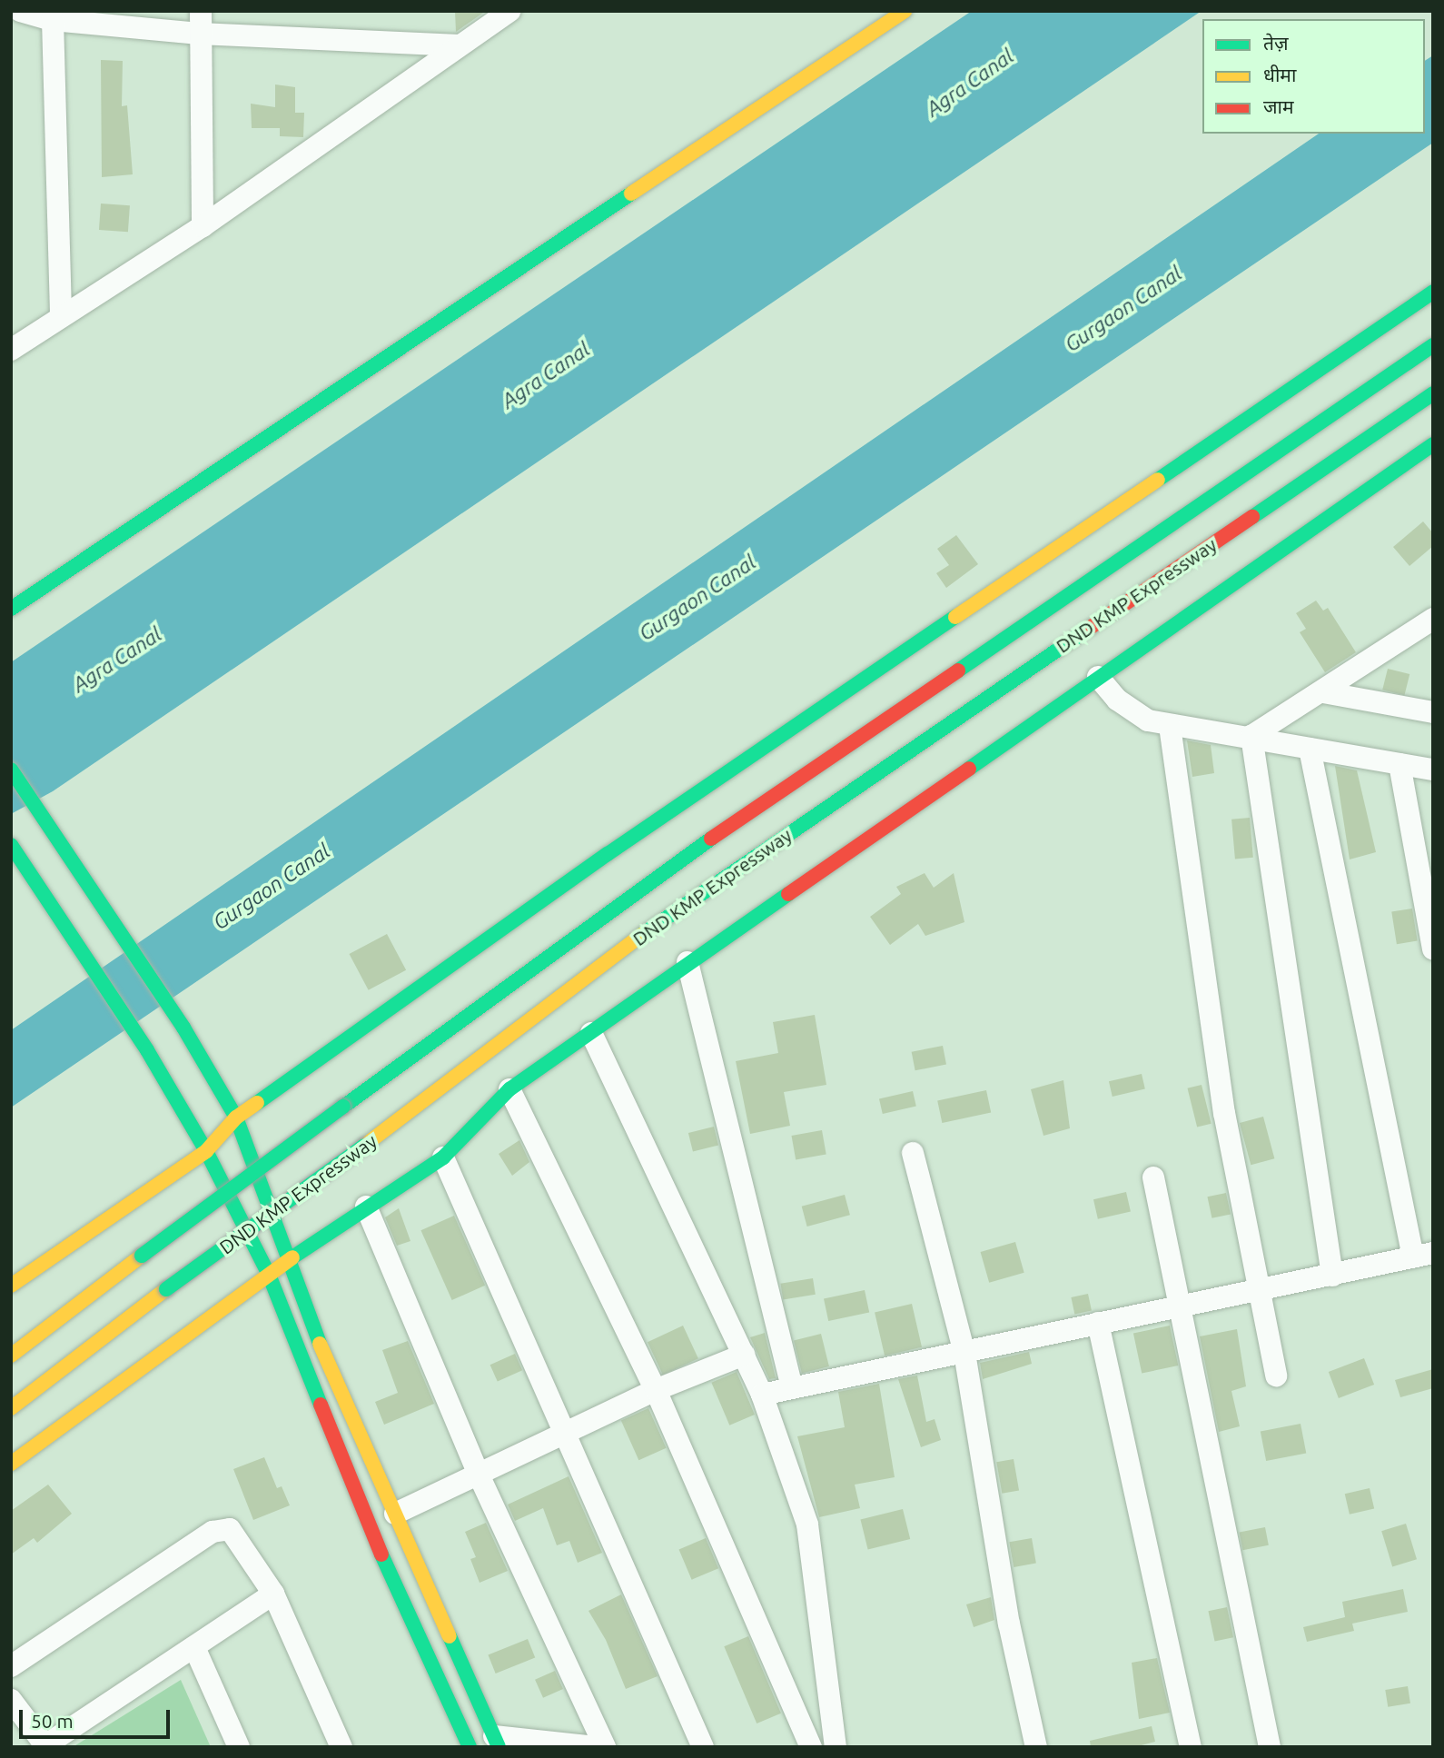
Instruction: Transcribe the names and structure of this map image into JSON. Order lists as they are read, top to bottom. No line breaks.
{"streets":{"main road":["DND KMP Expressway"]},"water":["Agra Canal","Gurgaon Canal"],"legend":["तेज़","धीमा","जाम"],"scale_bar":"50 m"}
